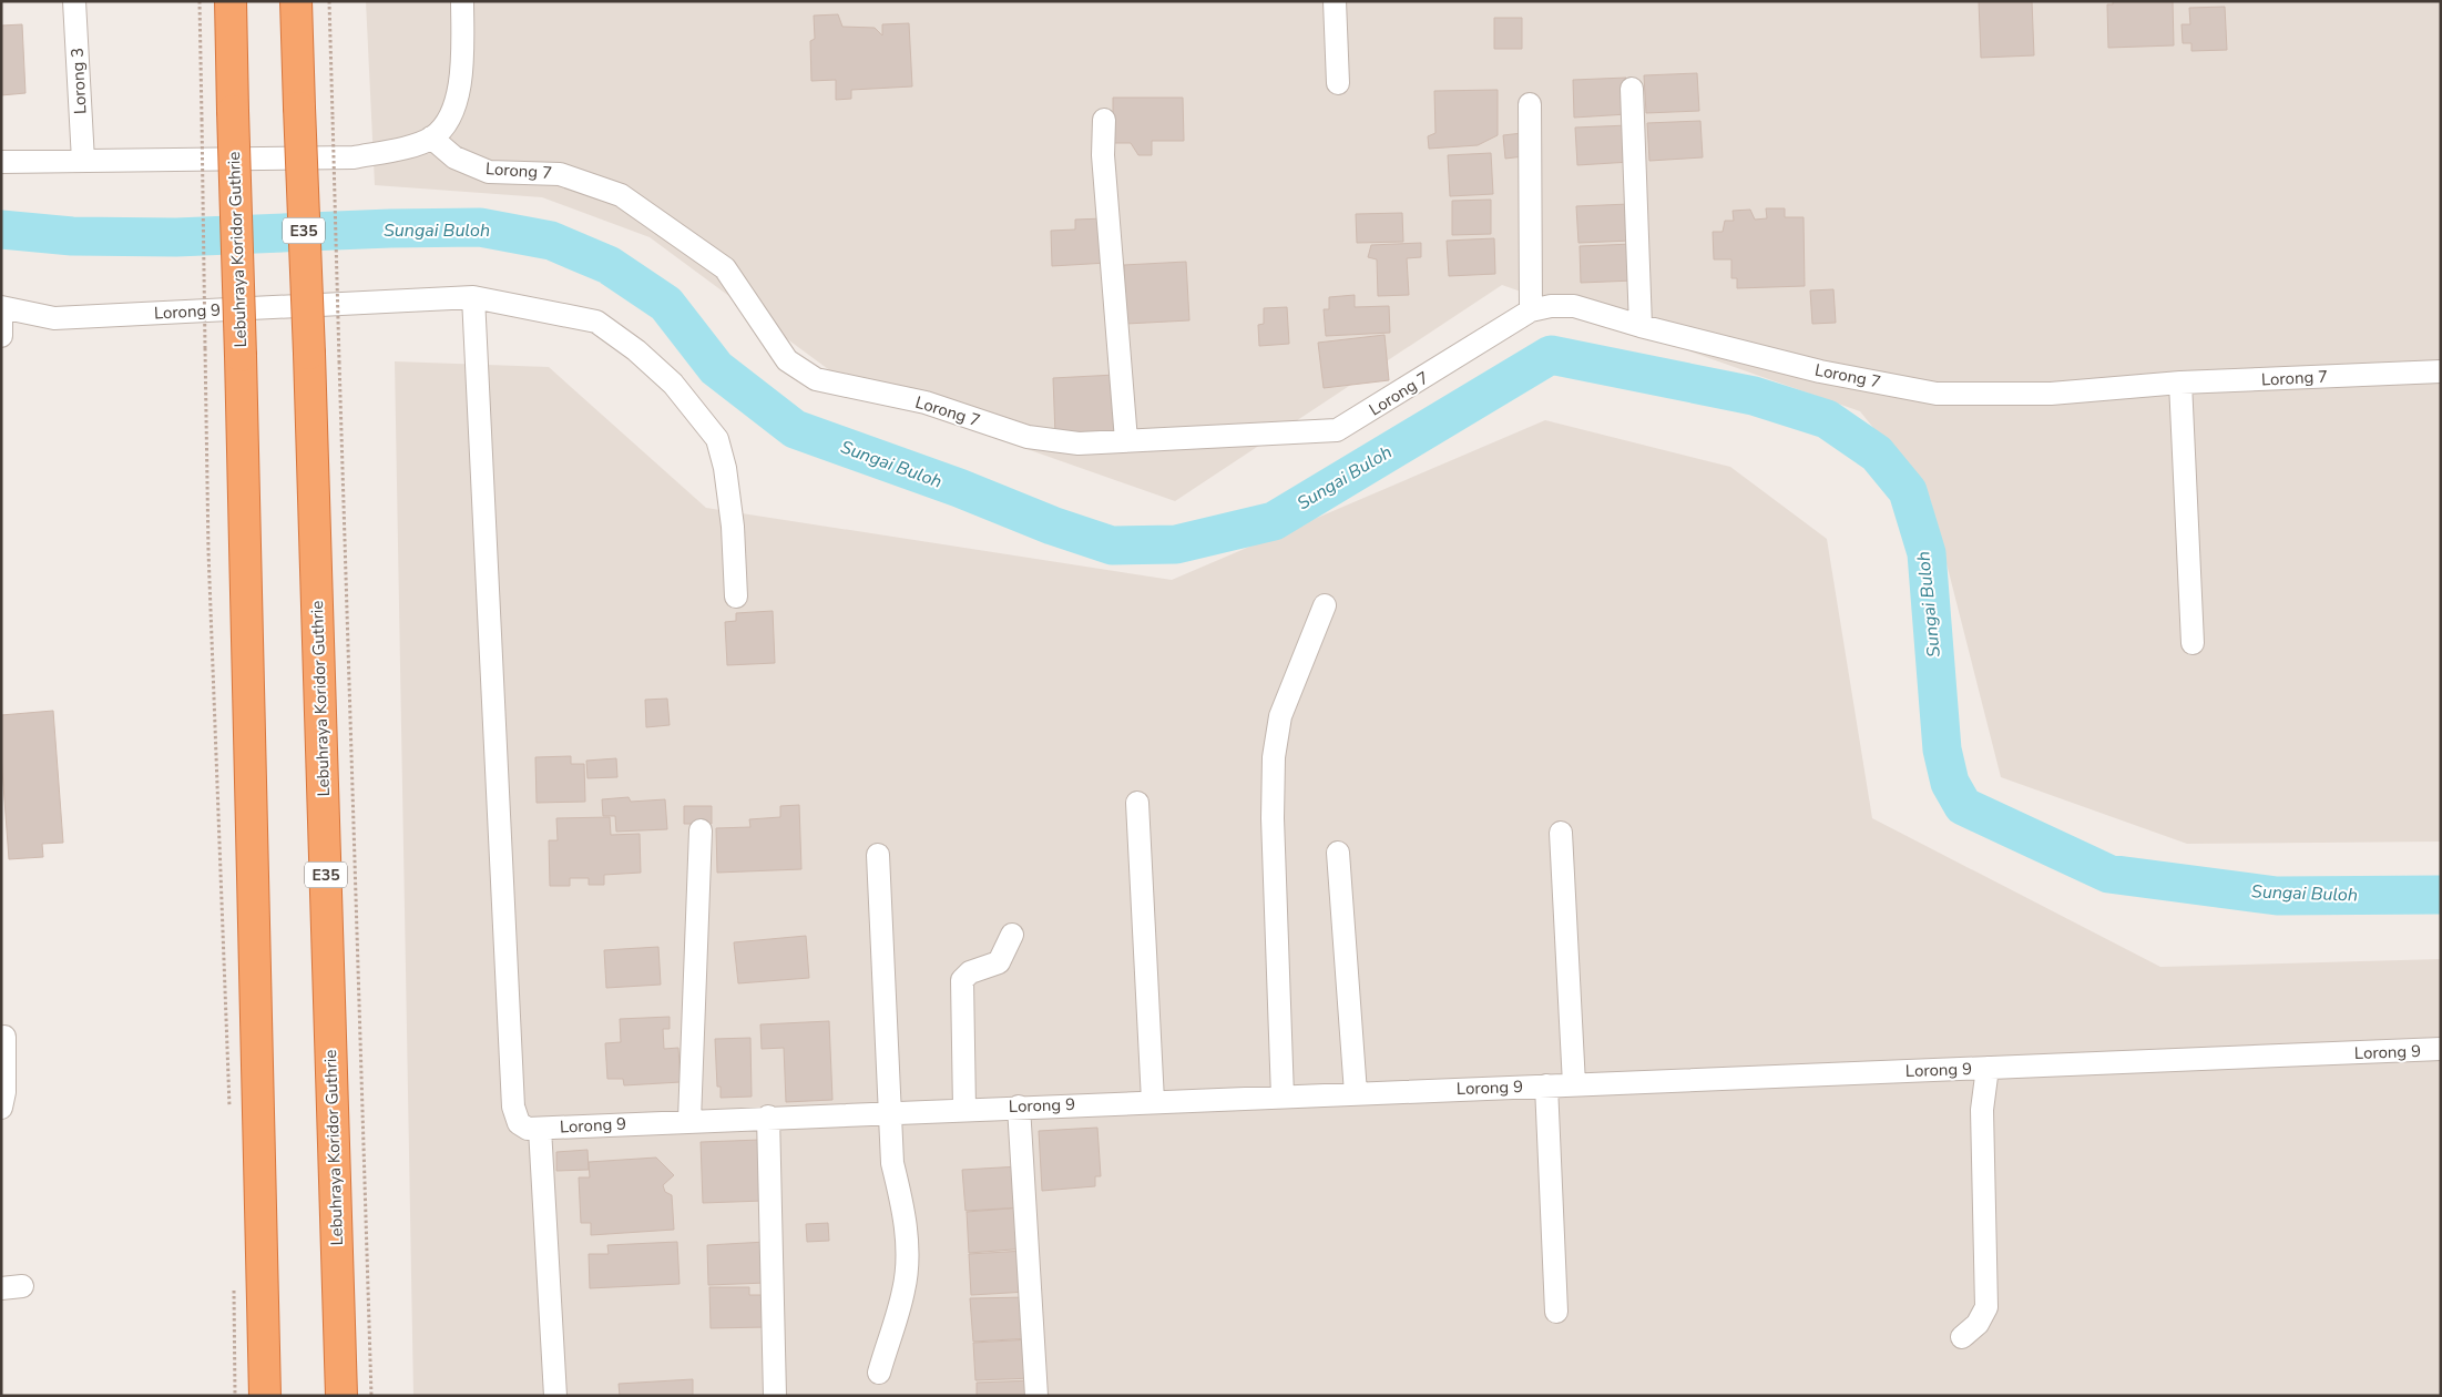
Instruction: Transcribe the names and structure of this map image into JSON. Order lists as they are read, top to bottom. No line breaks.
{"streets":{"highway":["E35","Lebuhraya Koridor Guthrie"],"street":["Lorong 3","Lorong 7","Lorong 9"]},"water":["Sungai Buloh"]}
